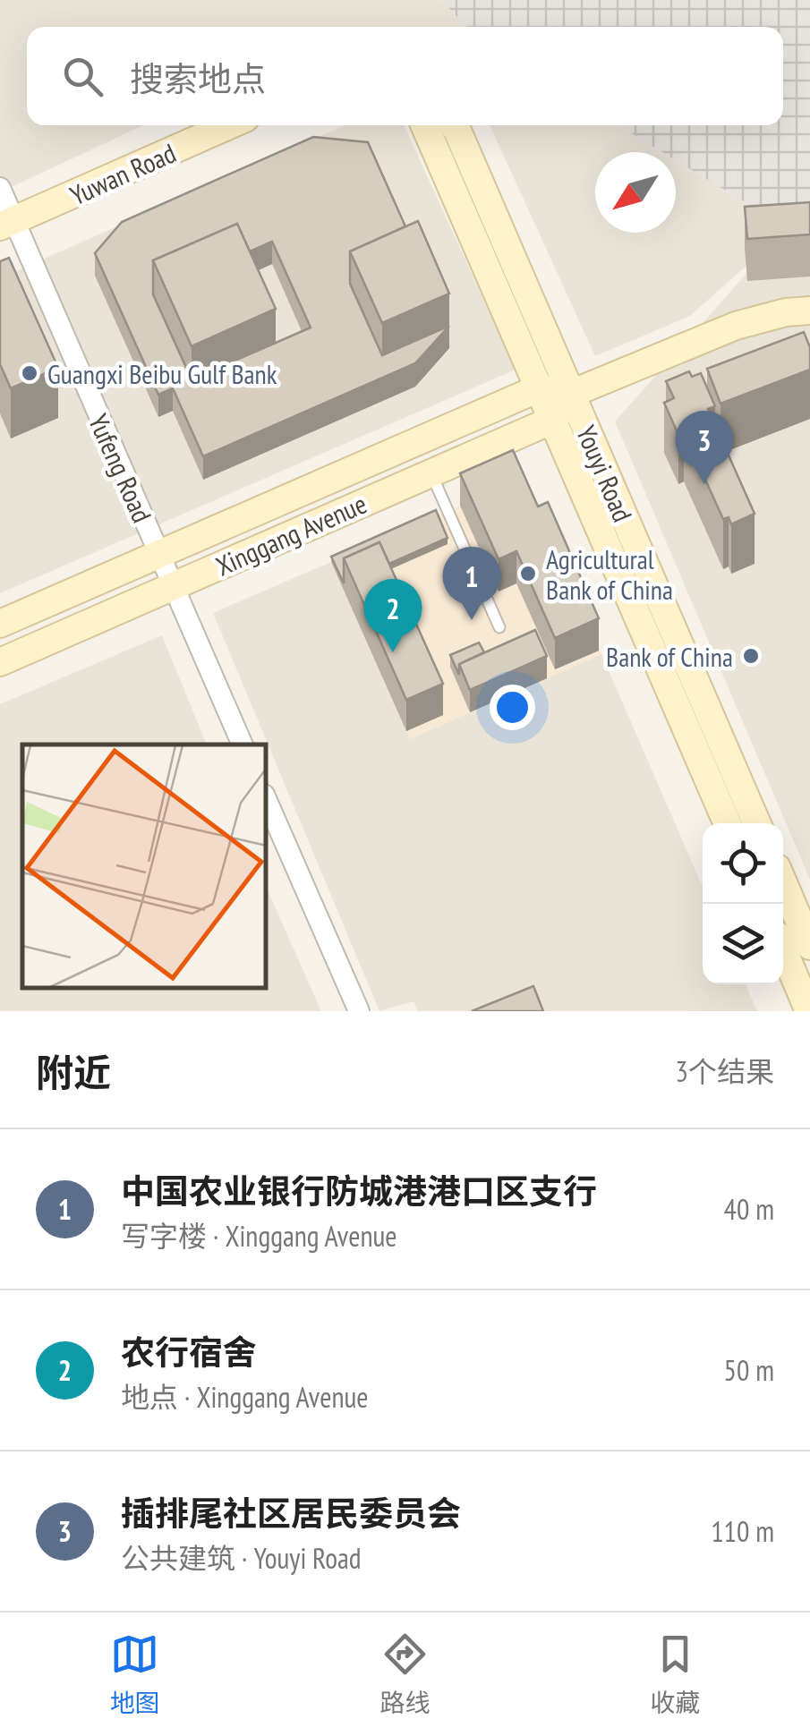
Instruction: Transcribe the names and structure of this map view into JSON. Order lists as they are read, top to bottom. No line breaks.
{"streets":{"street":["Yuwan Road","Yufeng Road","Youyi Road","Xinggang Avenue"]},"crossings":[["Yuwan Road","Yufeng Road"],["Yufeng Road","Xinggang Avenue"],["Youyi Road","Xinggang Avenue"]],"places":["Guangxi Beibu Gulf Bank","Agricultural Bank of China","Bank of China"],"north":"bottom left","page":{"search":"搜索地点","pins":["3","1","2"],"heading":["附近","3个结果"],"list":[{"mark":"1","name":"中国农业银行防城港港口区支行","note":"写字楼 · Xinggang Avenue","value":"40 m"},{"mark":"2","name":"农行宿舍","note":"地点 · Xinggang Avenue","value":"50 m"},{"mark":"3","name":"插排尾社区居民委员会","note":"公共建筑 · Youyi Road","value":"110 m"}],"nav":["地图","路线","收藏"]}}
